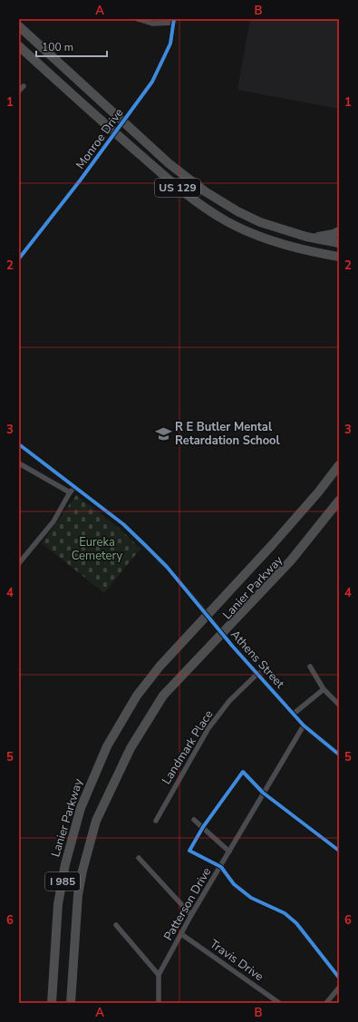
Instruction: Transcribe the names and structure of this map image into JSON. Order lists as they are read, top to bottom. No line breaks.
{"streets":{"highway":["US 129","Lanier Parkway","I 985"],"street":["Monroe Drive","Athens Street","Landmark Place","Patterson Drive","Travis Drive"]},"crossings":[["Monroe Drive","US 129"],["Athens Street","Landmark Place"],["Athens Street","Patterson Drive"],["Patterson Drive","Travis Drive"]],"parks":["Eureka Cemetery"],"places":{"school or university":["R E Butler Mental Retardation School"]},"scale_bar":"100 m","grid":{"columns":["A","B"],"rows":["1","2","3","4","5","6"]}}
